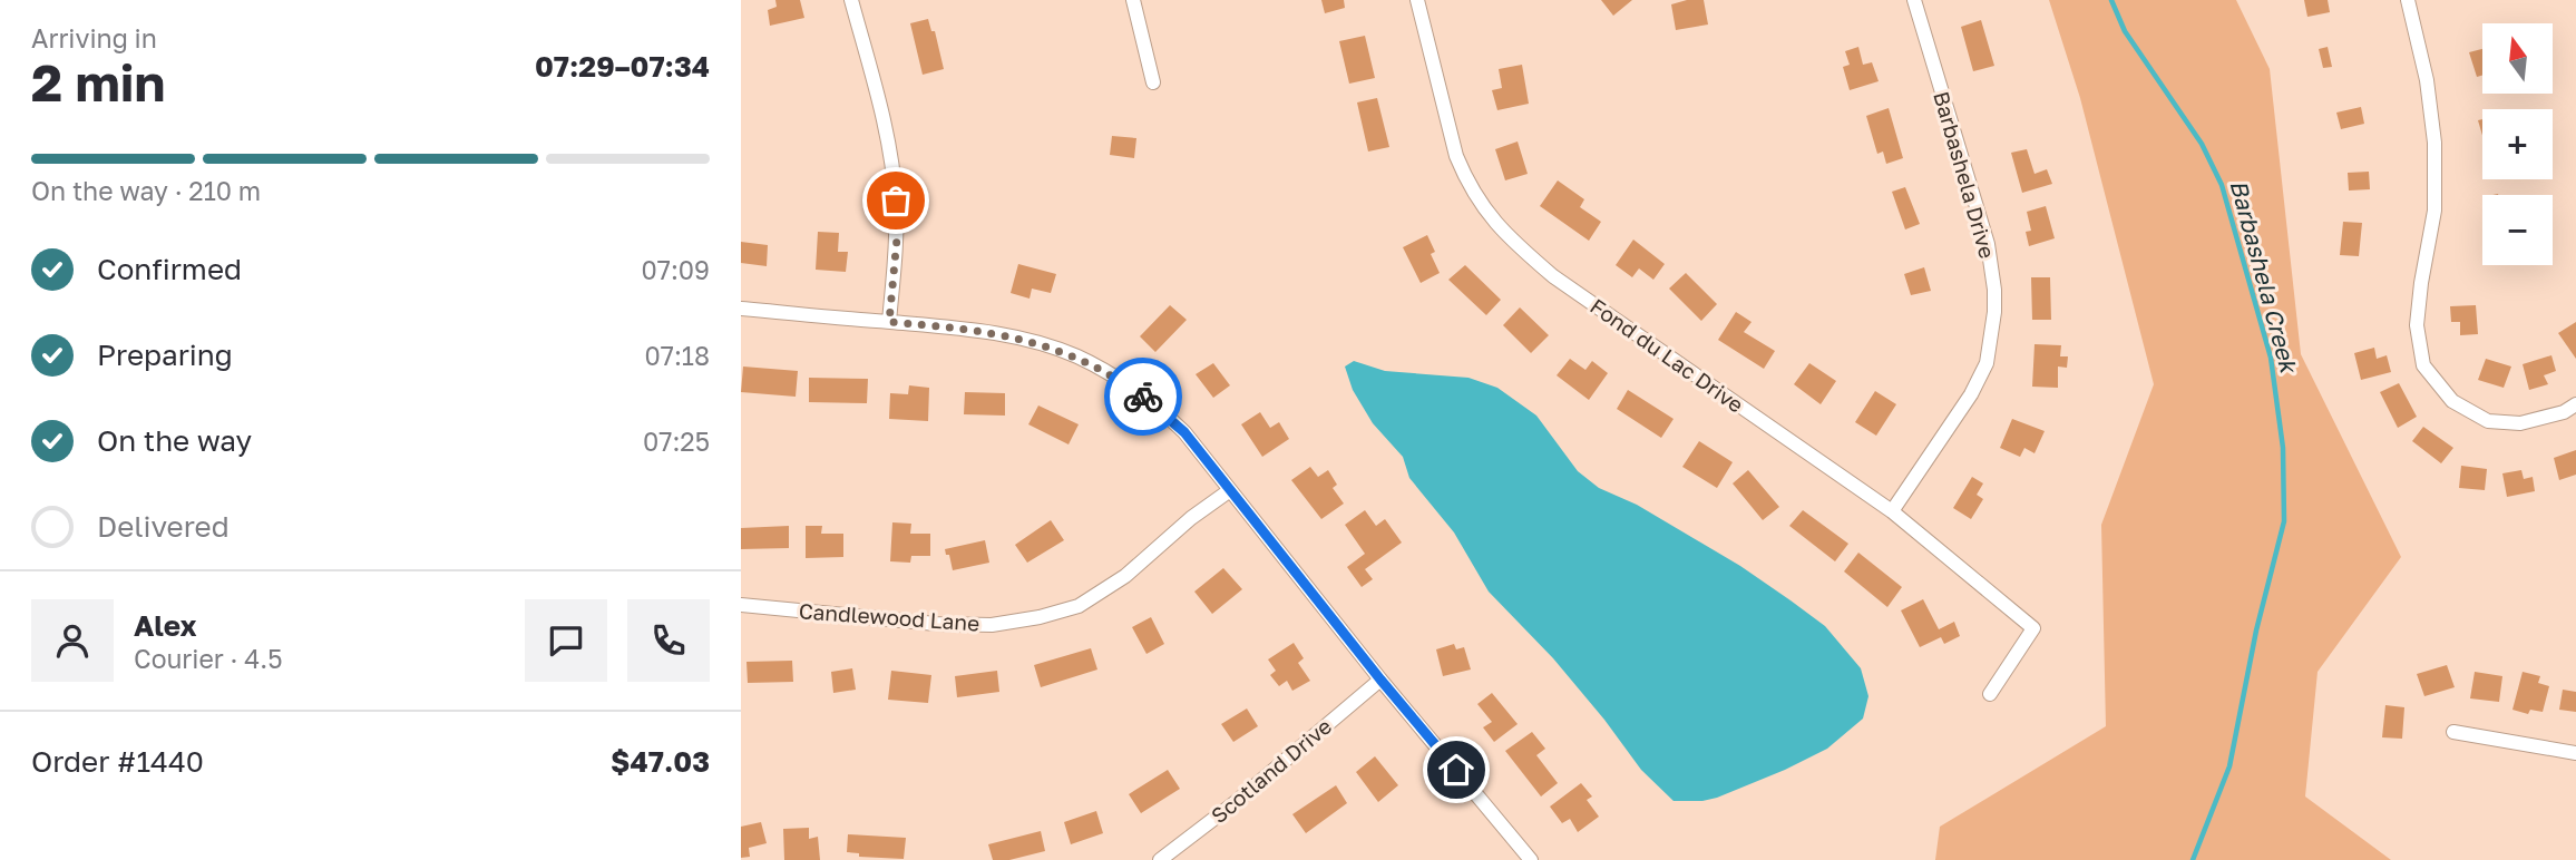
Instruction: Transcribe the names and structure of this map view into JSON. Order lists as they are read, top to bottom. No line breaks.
{"streets":{"street":["Barbashela Drive","Fond du Lac Drive","Candlewood Lane","Scotland Drive"]},"crossings":[["Barbashela Drive","Fond du Lac Drive"]],"water":["Barbashela Creek"],"north":"top","page":{"heading":["2 min","Arriving in","07:29–07:34"],"panel":["Alex","Courier · 4.5","Order #1440","$47.03"],"map_buttons":["+","−"],"bar":"On the way · 210 m","list":[["Confirmed","07:09"],["Preparing","07:18"],["On the way","07:25"],"Delivered"]}}
